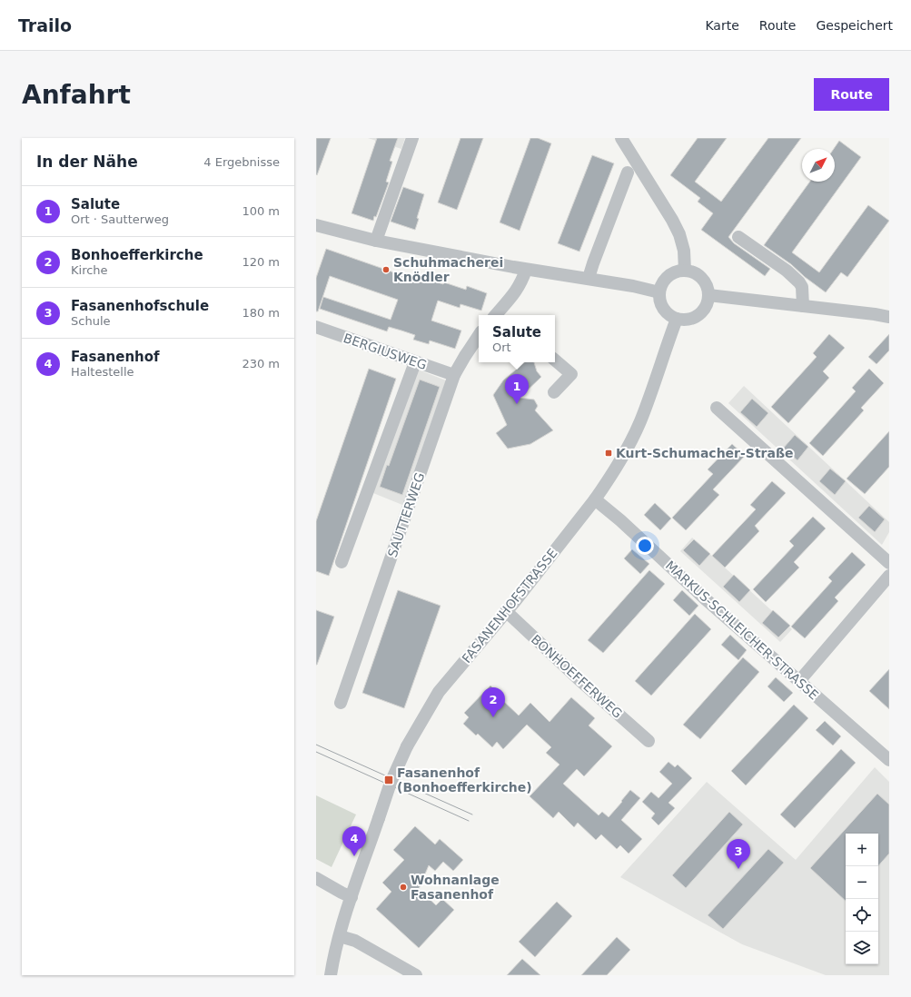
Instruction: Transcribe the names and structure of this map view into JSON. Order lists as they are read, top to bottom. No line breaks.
{"streets":{"street":["BERGIUSWEG","SAUTTERWEG","FASANENHOFSTRASSE","MARKUS-SCHLEICHER-STRASSE","BONHOEFFERWEG"]},"crossings":[["BERGIUSWEG","SAUTTERWEG"],["FASANENHOFSTRASSE","MARKUS-SCHLEICHER-STRASSE"],["FASANENHOFSTRASSE","BONHOEFFERWEG"]],"places":{"other":["Schuhmacherei Knödler","Wohnanlage Fasanenhof"],"transit":["Kurt-Schumacher-Straße","Fasanenhof (Bonhoefferkirche)"]},"north":"top right","page":{"header":"Trailo","nav":["Karte","Route","Gespeichert"],"buttons":"Route","title":"Anfahrt","heading":["In der Nähe","4 Ergebnisse"],"list":[{"mark":"1","name":"Salute","note":"Ort · Sautterweg","value":"100 m"},{"mark":"2","name":"Bonhoefferkirche","note":"Kirche","value":"120 m"},{"mark":"3","name":"Fasanenhofschule","note":"Schule","value":"180 m"},{"mark":"4","name":"Fasanenhof","note":"Haltestelle","value":"230 m"}],"popup":["Salute","Ort"],"pins":["1","2","4","3"],"map_buttons":["+","−"]}}
